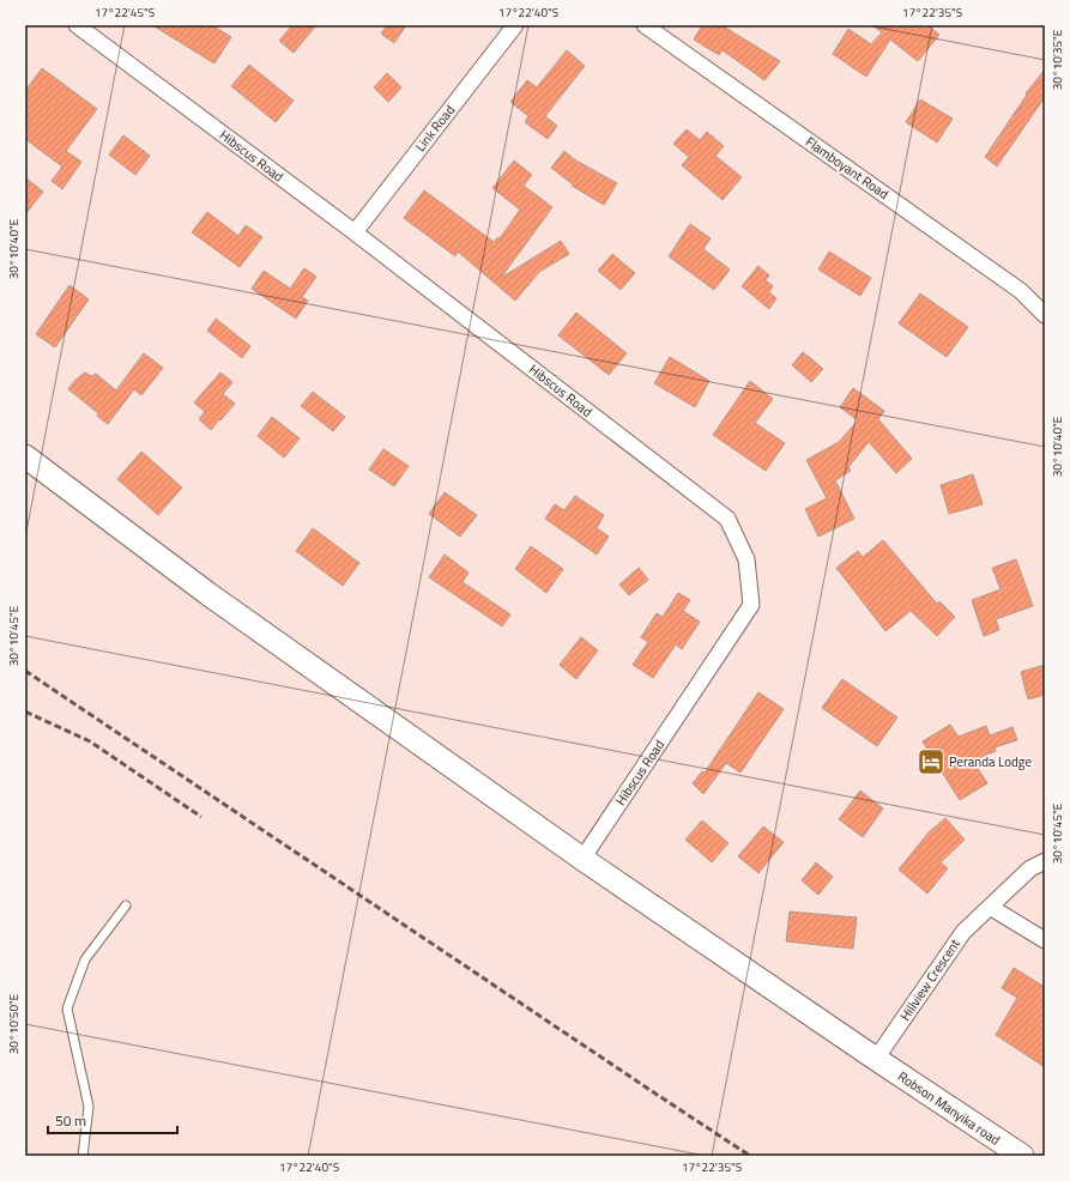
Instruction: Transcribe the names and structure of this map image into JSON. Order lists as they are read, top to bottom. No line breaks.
{"streets":{"street":["Link Road","Hibscus Road","Flamboyant Road","Hillview Crescent","Robson Manyika road"]},"crossings":[["Link Road","Hibscus Road"],["Hibscus Road","Robson Manyika road"],["Hillview Crescent","Robson Manyika road"]],"places":{"hotel":["Peranda Lodge"]},"scale_bar":"50 m","coordinates":["17°22'45\"S","17°22'40\"S","17°22'35\"S","30°10'35\"E","30°10'40\"E","30°10'45\"E","30°10'50\"E"]}
